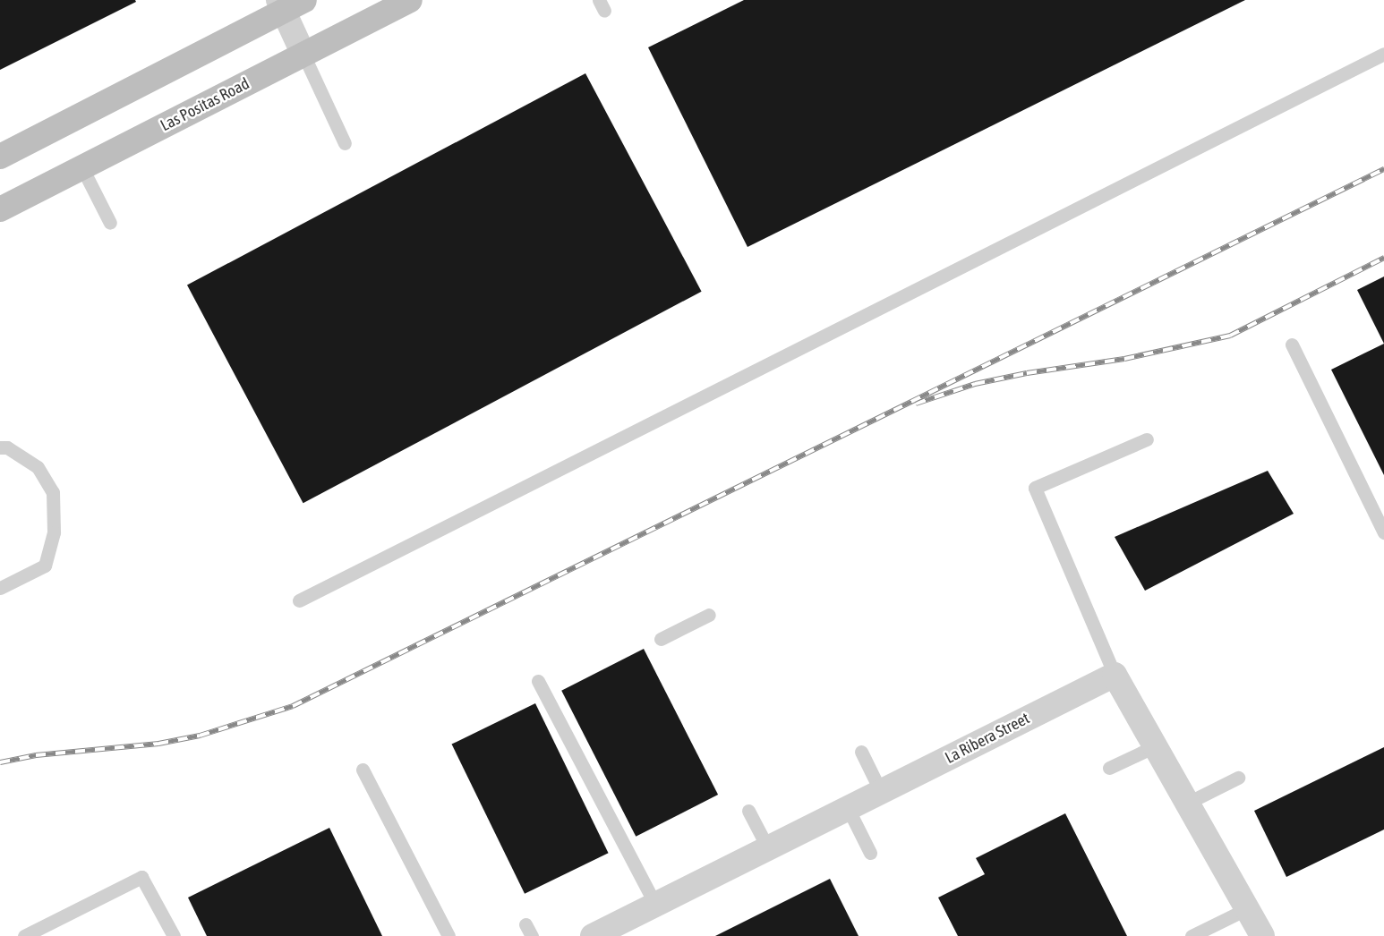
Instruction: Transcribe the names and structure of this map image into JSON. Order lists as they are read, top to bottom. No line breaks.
{"streets":{"main road":["Las Positas Road"],"street":["La Ribera Street"]}}
